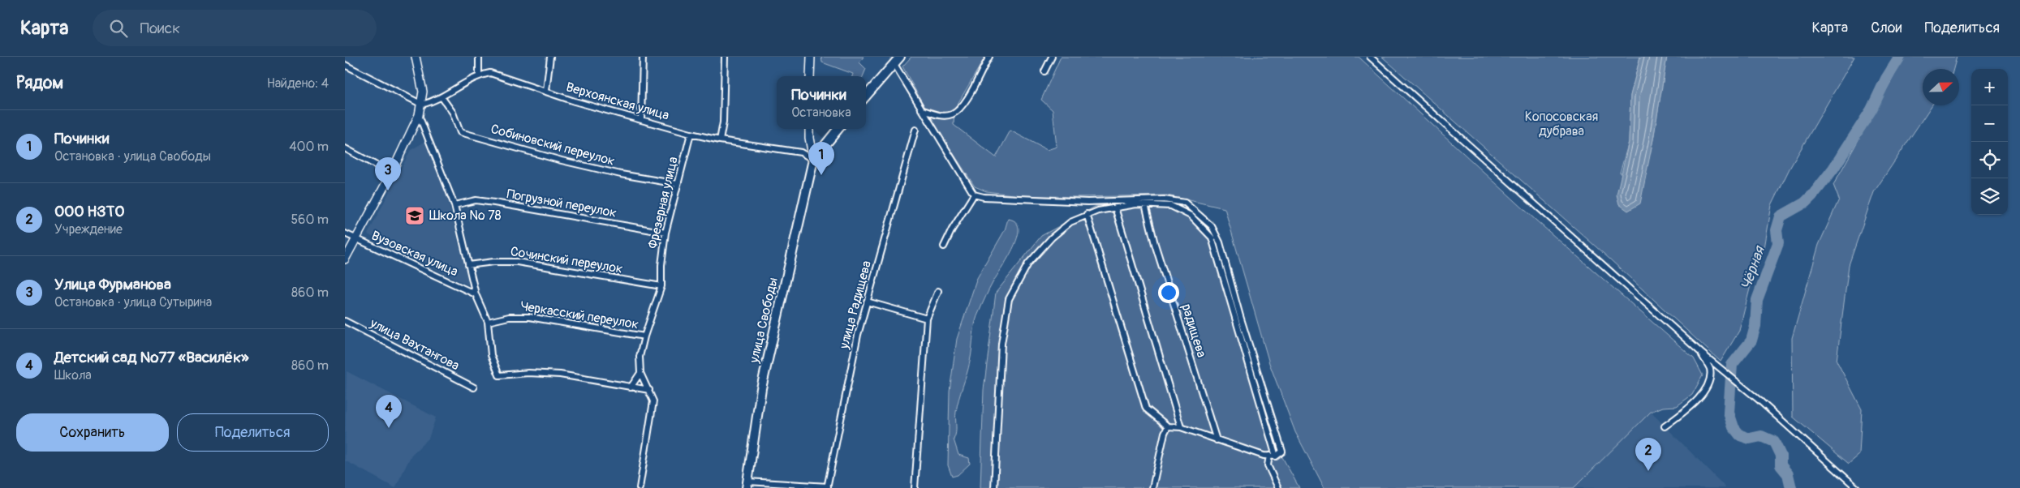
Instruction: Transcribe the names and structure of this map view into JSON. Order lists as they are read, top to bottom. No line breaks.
{"streets":{"main road":["улица Свободы"],"street":["Верхоянская улица","Собиновский переулок","Фрезерная улица","Погрузной переулок","Вузовская улица","Сочинский переулок","улица Радищева","Черкасский переулок","радищева","улица Вахтангова"]},"crossings":[["Верхоянская улица","Фрезерная улица"],["Верхоянская улица","улица Свободы"],["Собиновский переулок","Фрезерная улица"],["Фрезерная улица","Погрузной переулок"],["Фрезерная улица","Сочинский переулок"],["Фрезерная улица","Черкасский переулок"]],"water":["Чёрная"],"parks":["Копосовская дубрава"],"places":{"school or university":["Школа № 78"]},"north":"right","page":{"header":"Карта","search":"Поиск","nav":["Карта","Слои","Поделиться"],"heading":["Рядом","Найдено: 4"],"map_buttons":["+","−"],"popup":["Починки","Остановка"],"list":[{"mark":"1","name":"Починки","note":"Остановка · улица Свободы","value":"400 m"},{"mark":"2","name":"ООО НЗТО","note":"Учреждение","value":"560 m"},{"mark":"3","name":"Улица Фурманова","note":"Остановка · улица Сутырина","value":"860 m"},{"mark":"4","name":"Детский сад №77 «Василёк»","note":"Школа","value":"860 m"}],"pins":["1","3","4","2"],"buttons":["Сохранить","Поделиться"]}}
